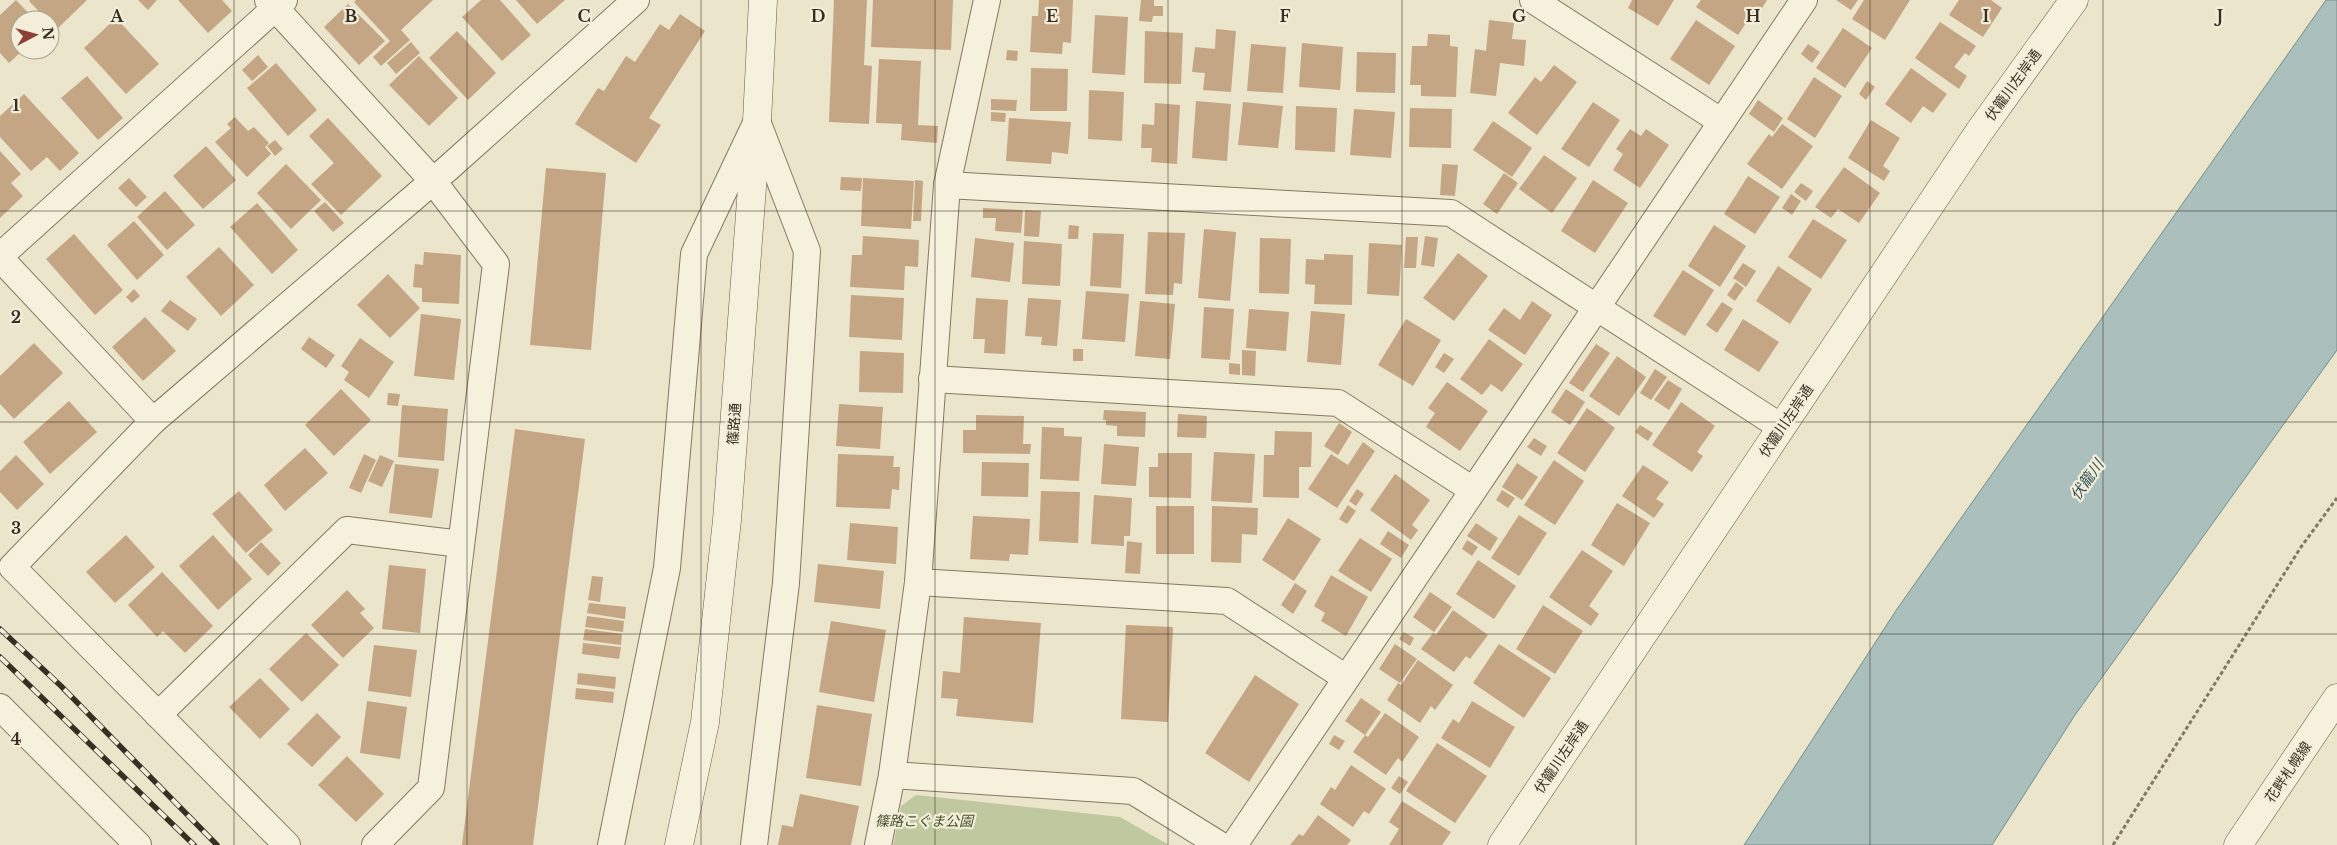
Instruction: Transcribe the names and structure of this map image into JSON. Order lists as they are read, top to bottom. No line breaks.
{"streets":{"main road":["伏籠川左岸通","篠路通","花畔札幌線"]},"water":["伏籠川"],"parks":["篠路こぐま公園"],"north":"right","grid":{"columns":["A","B","C","D","E","F","G","H","I","J"],"rows":["1","2","3","4"]}}
